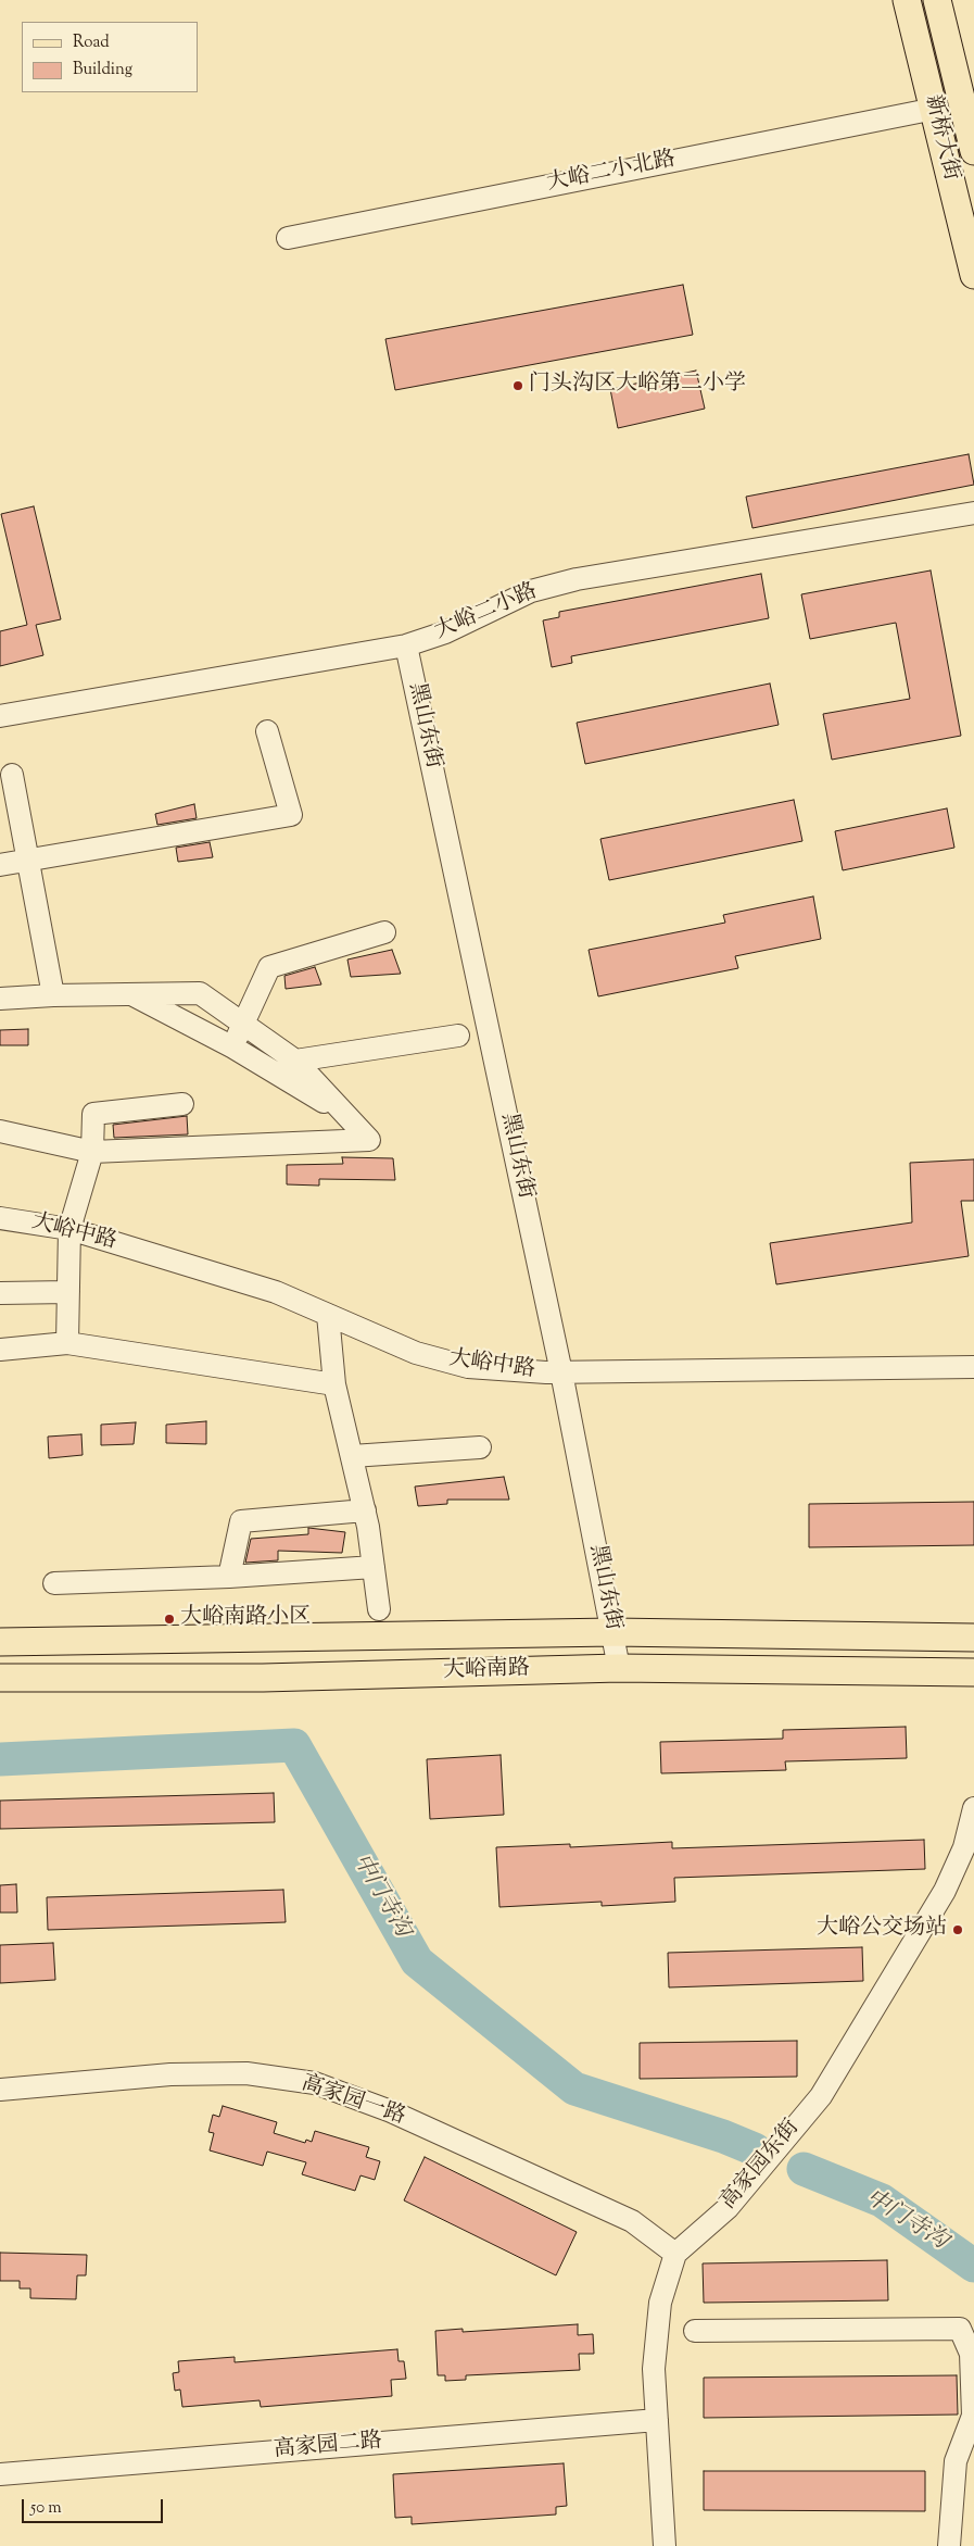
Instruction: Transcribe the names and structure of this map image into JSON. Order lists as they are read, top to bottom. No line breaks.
{"streets":{"main road":["新桥大街","大峪南路"],"street":["大峪二小北路","大峪二小路","黑山东街","大峪中路","高家园一路","高家园东街","高家园二路"]},"crossings":[["新桥大街","大峪二小北路"],["大峪二小路","黑山东街"],["黑山东街","大峪中路"],["黑山东街","大峪南路"],["高家园一路","高家园东街"],["高家园东街","高家园二路"]],"water":["中门寺沟"],"places":["门头沟区大峪第二小学","大峪南路小区","大峪公交场站"],"legend":["Road","Building"],"scale_bar":"50 m"}
